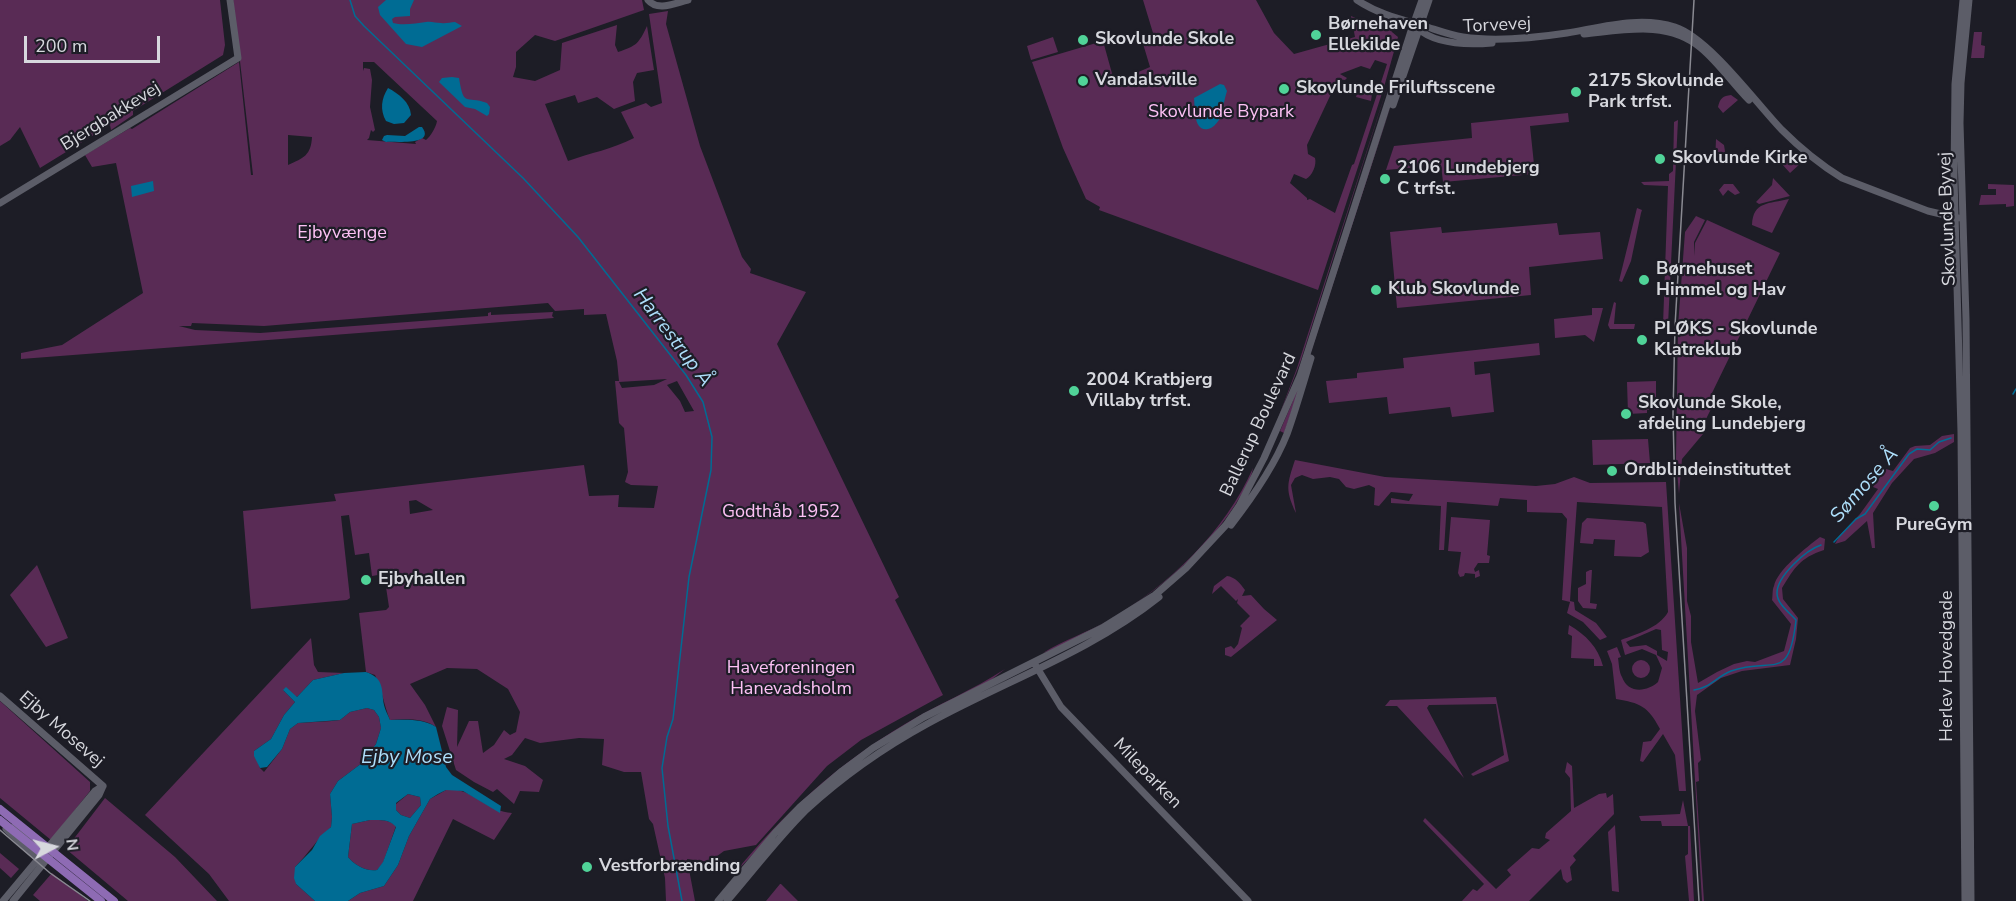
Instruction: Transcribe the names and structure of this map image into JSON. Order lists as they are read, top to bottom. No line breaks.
{"streets":{"street":["Torvevej","Bjergbakkevej","Skovlunde Byvej","Ballerup Boulevard","Herlev Hovedgade","Ejby Mosevej","Mileparken"]},"crossings":[["Torvevej","Skovlunde Byvej"],["Torvevej","Ballerup Boulevard"],["Skovlunde Byvej","Herlev Hovedgade"],["Ballerup Boulevard","Mileparken"]],"water":["Harrestrup Å","Sømose Å","Ejby Mose"],"parks":["Skovlunde Bypark","Ejbyvænge","Godthåb 1952","Haveforeningen Hanevadsholm"],"places":["Børnehaven Ellekilde","Skovlunde Skole","Vandalsville","Skovlunde Friluftsscene","2175 Skovlunde Park trfst.","Skovlunde Kirke","2106 Lundebjerg C trfst.","Børnehuset Himmel og Hav","Klub Skovlunde","PLØKS - Skovlunde Klatreklub","2004 Kratbjerg Villaby trfst.","Skovlunde Skole, afdeling Lundebjerg","Ordblindeinstituttet","PureGym","Ejbyhallen","Vestforbrænding"],"scale_bar":"200 m","north":"right"}
